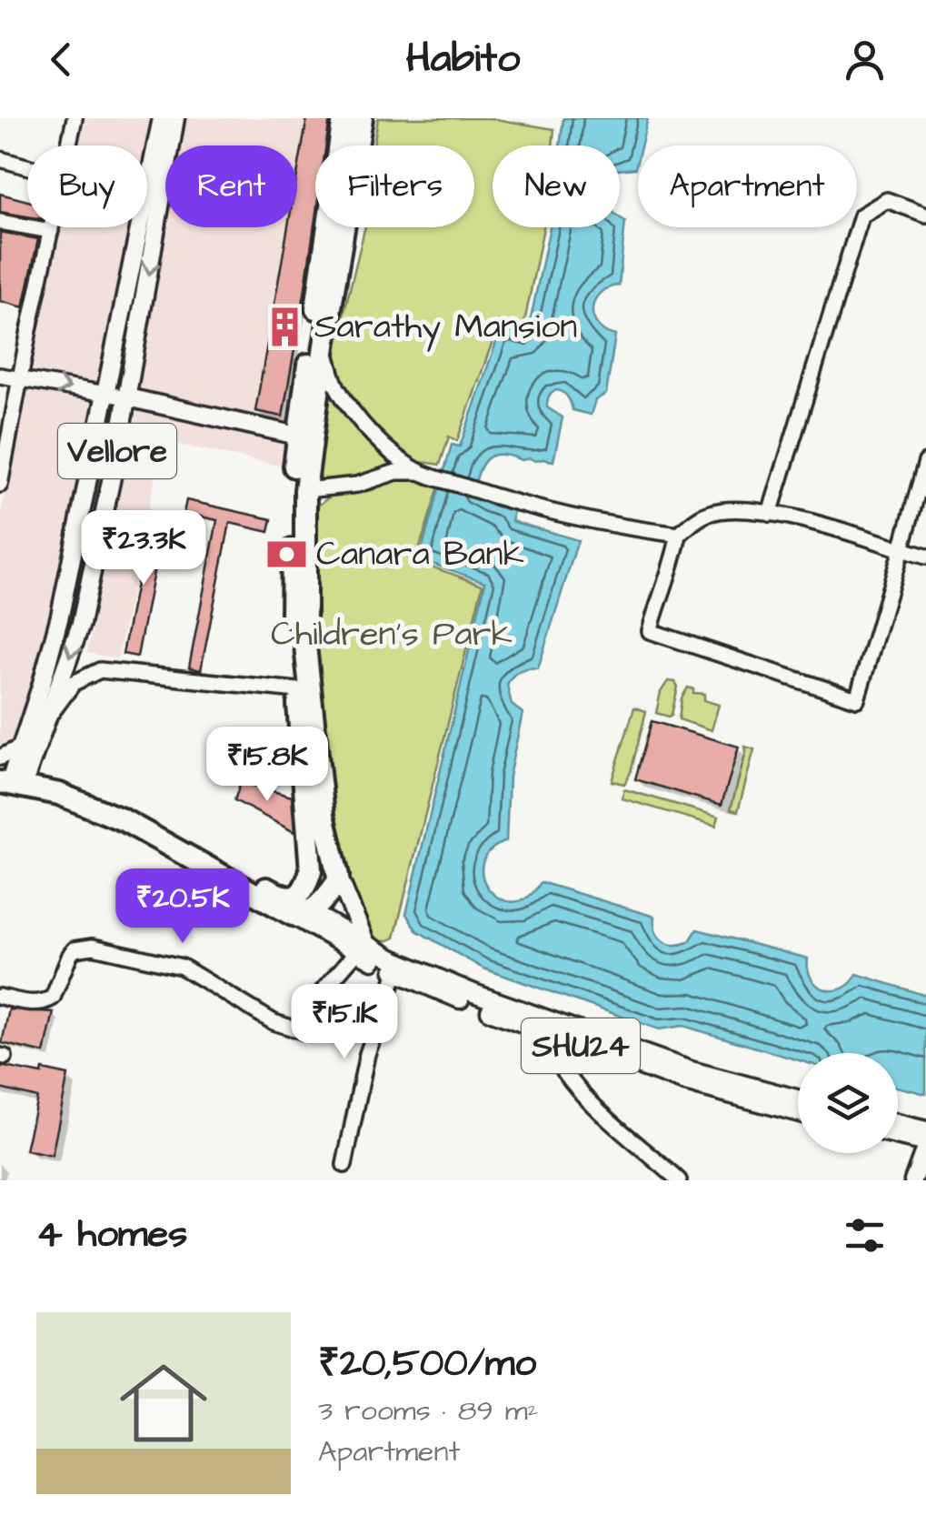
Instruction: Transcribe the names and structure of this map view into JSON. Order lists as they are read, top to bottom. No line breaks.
{"streets":{"main road":["Vellore","SHU24"]},"parks":["Children's Park"],"places":{"building":["Sarathy Mansion"],"bank":["Canara Bank"]},"page":{"header":"Habito","chip":["Buy","Rent","Filters","New","Apartment"],"price":["₹23.3K","₹15.8K","₹20.5K","₹15.1K"],"heading":"4 homes","list":[{"name":"₹20,500/mo","note":"3 rooms · 89 m² · Apartment"}]}}
